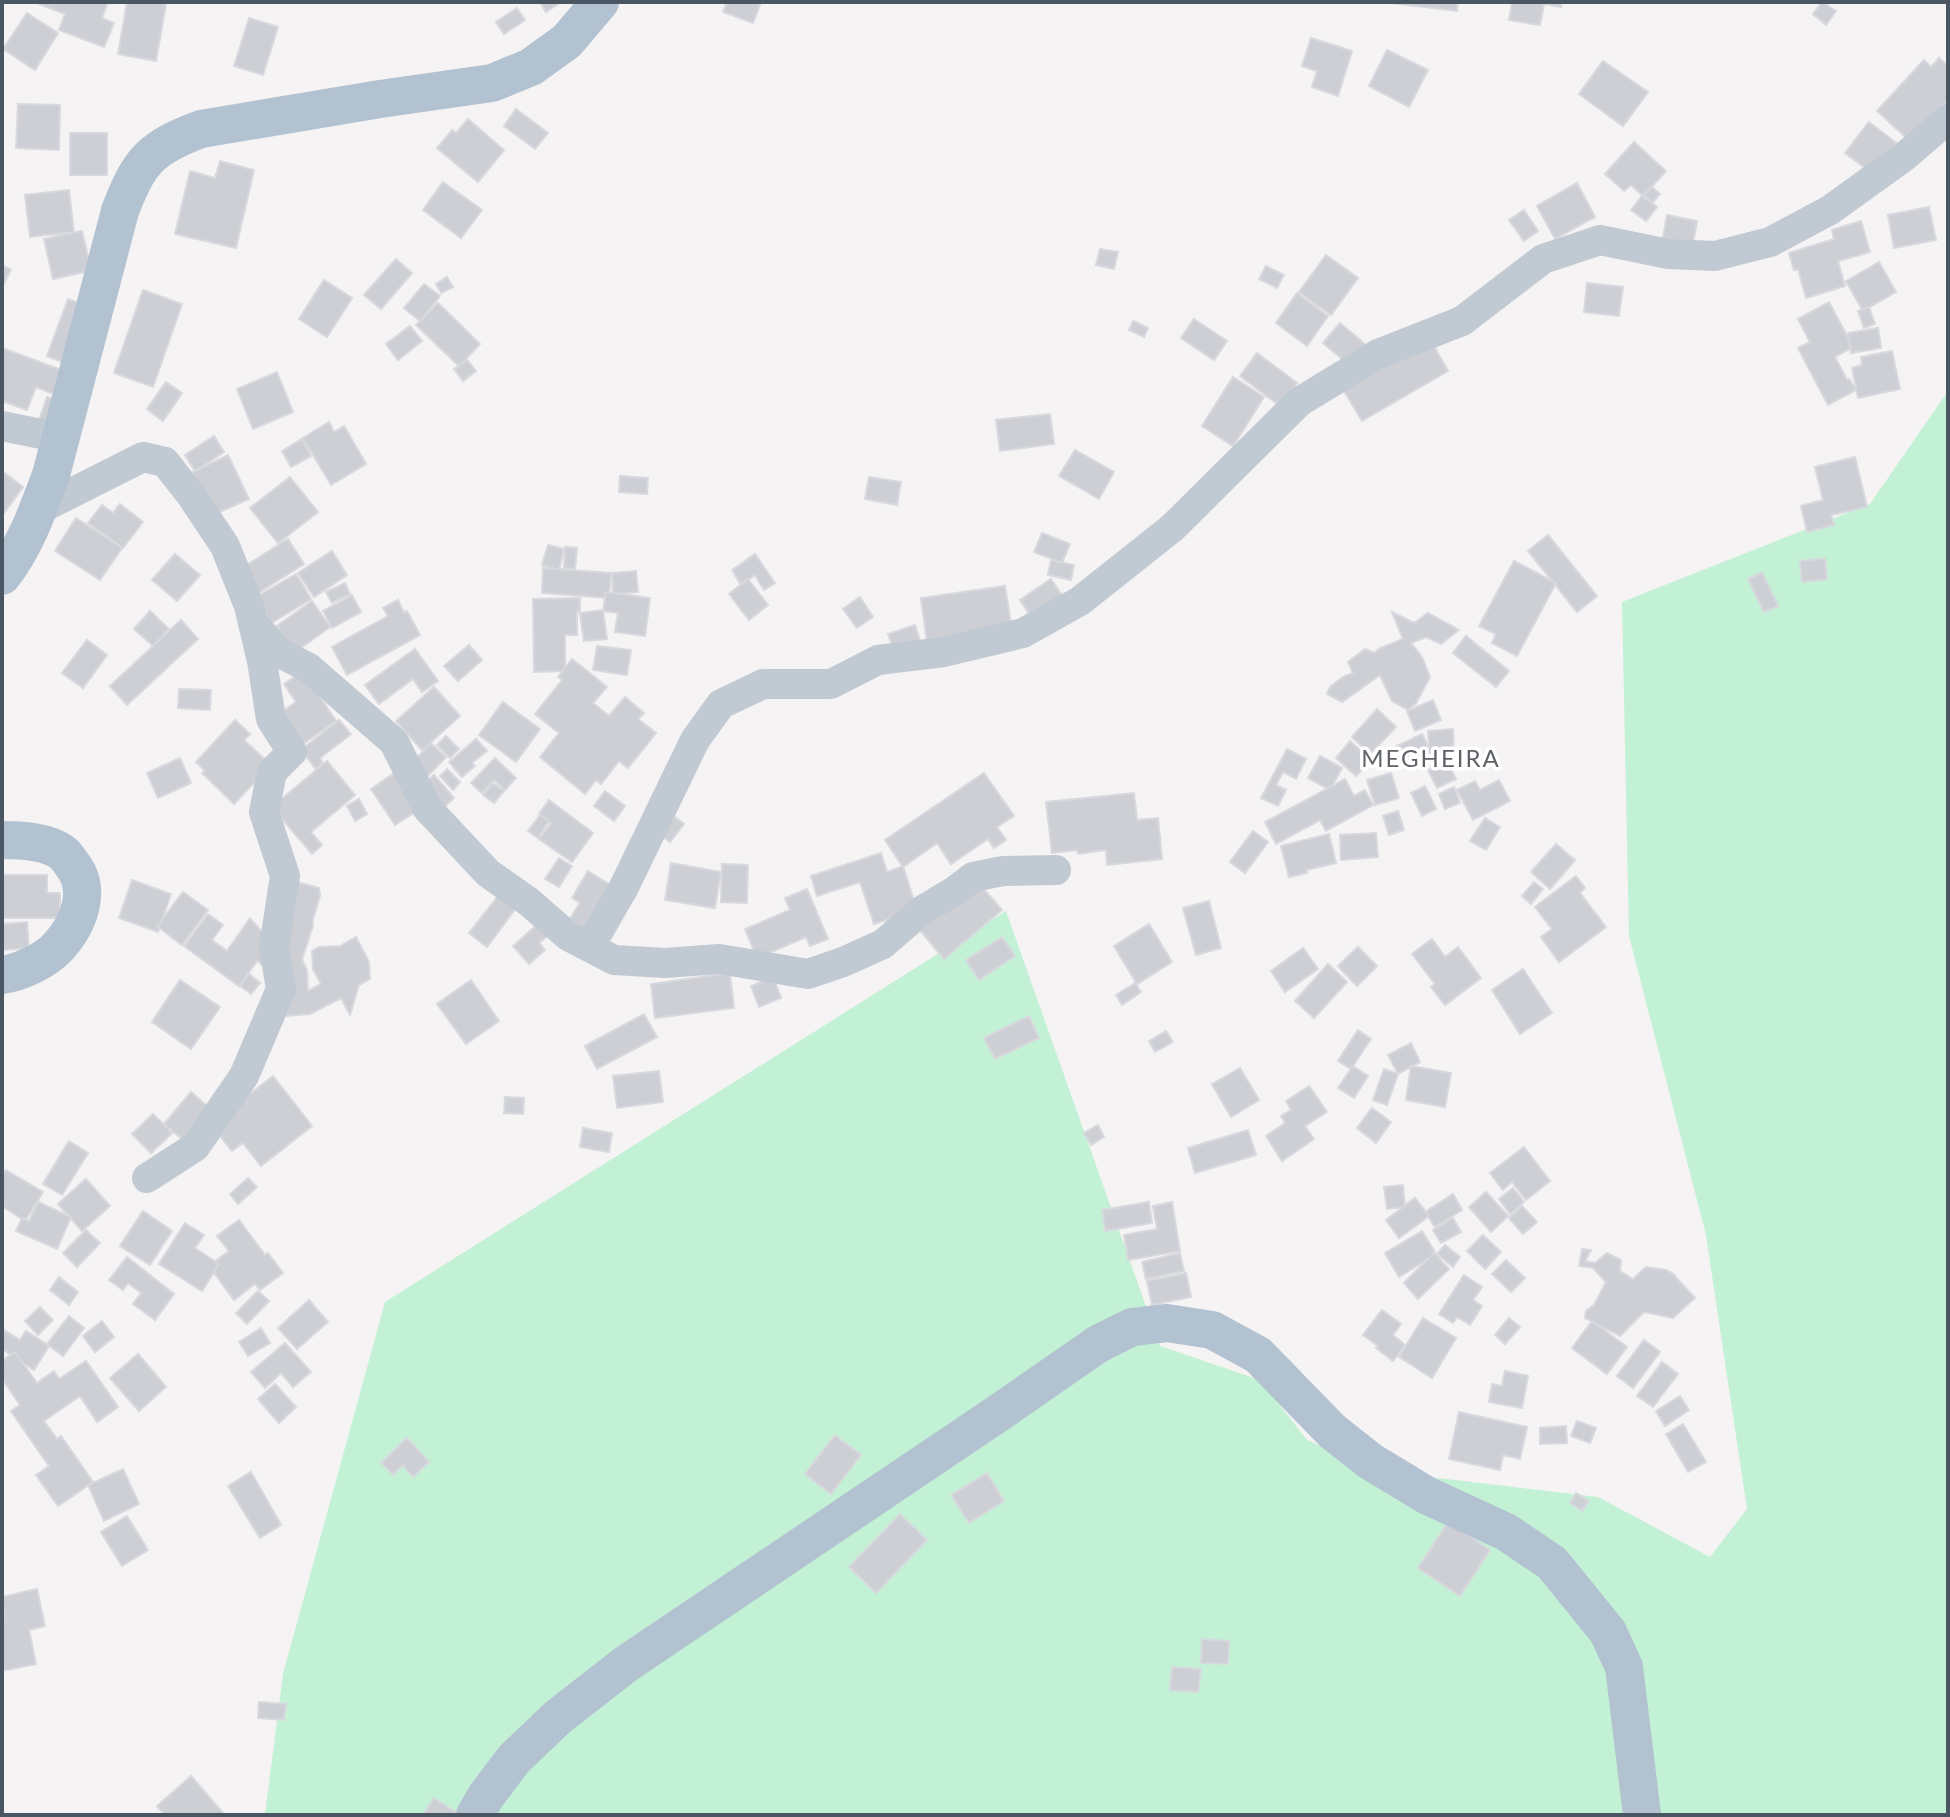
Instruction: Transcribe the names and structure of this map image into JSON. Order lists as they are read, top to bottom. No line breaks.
{"districts":["MEGHEIRA"]}
